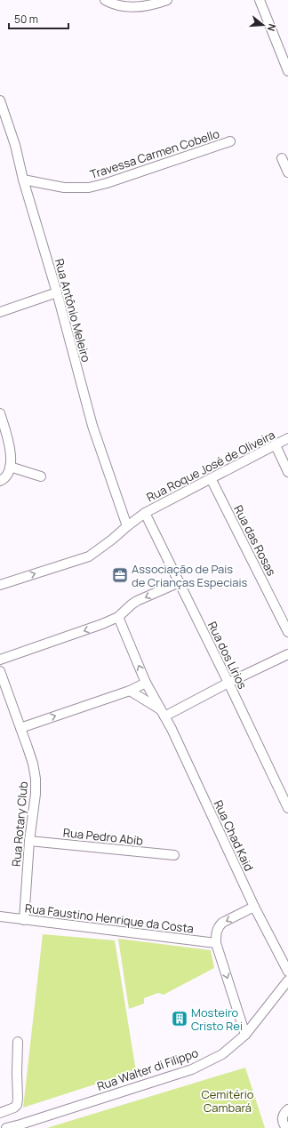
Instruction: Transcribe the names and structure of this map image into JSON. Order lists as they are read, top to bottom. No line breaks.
{"streets":{"street":["Travessa Carmen Cobello","Rua Antônio Meleiro","Rua Roque José de Oliveira","Rua das Rosas","Rua dos Lírios","Rua Rotary Club","Rua Chad Kaid","Rua Pedro Abib","Rua Faustino Henrique da Costa","Rua Walter di Filippo"]},"crossings":[["Travessa Carmen Cobello","Rua Antônio Meleiro"],["Rua Antônio Meleiro","Rua Roque José de Oliveira"],["Rua Roque José de Oliveira","Rua das Rosas"],["Rua Roque José de Oliveira","Rua dos Lírios"],["Rua Rotary Club","Rua Pedro Abib"],["Rua Rotary Club","Rua Faustino Henrique da Costa"]],"parks":["Cemitério Cambará"],"places":{"office":["Associação de Pais de Crianças Especiais"],"building":["Mosteiro Cristo Rei"]},"scale_bar":"50 m","north":"right"}
